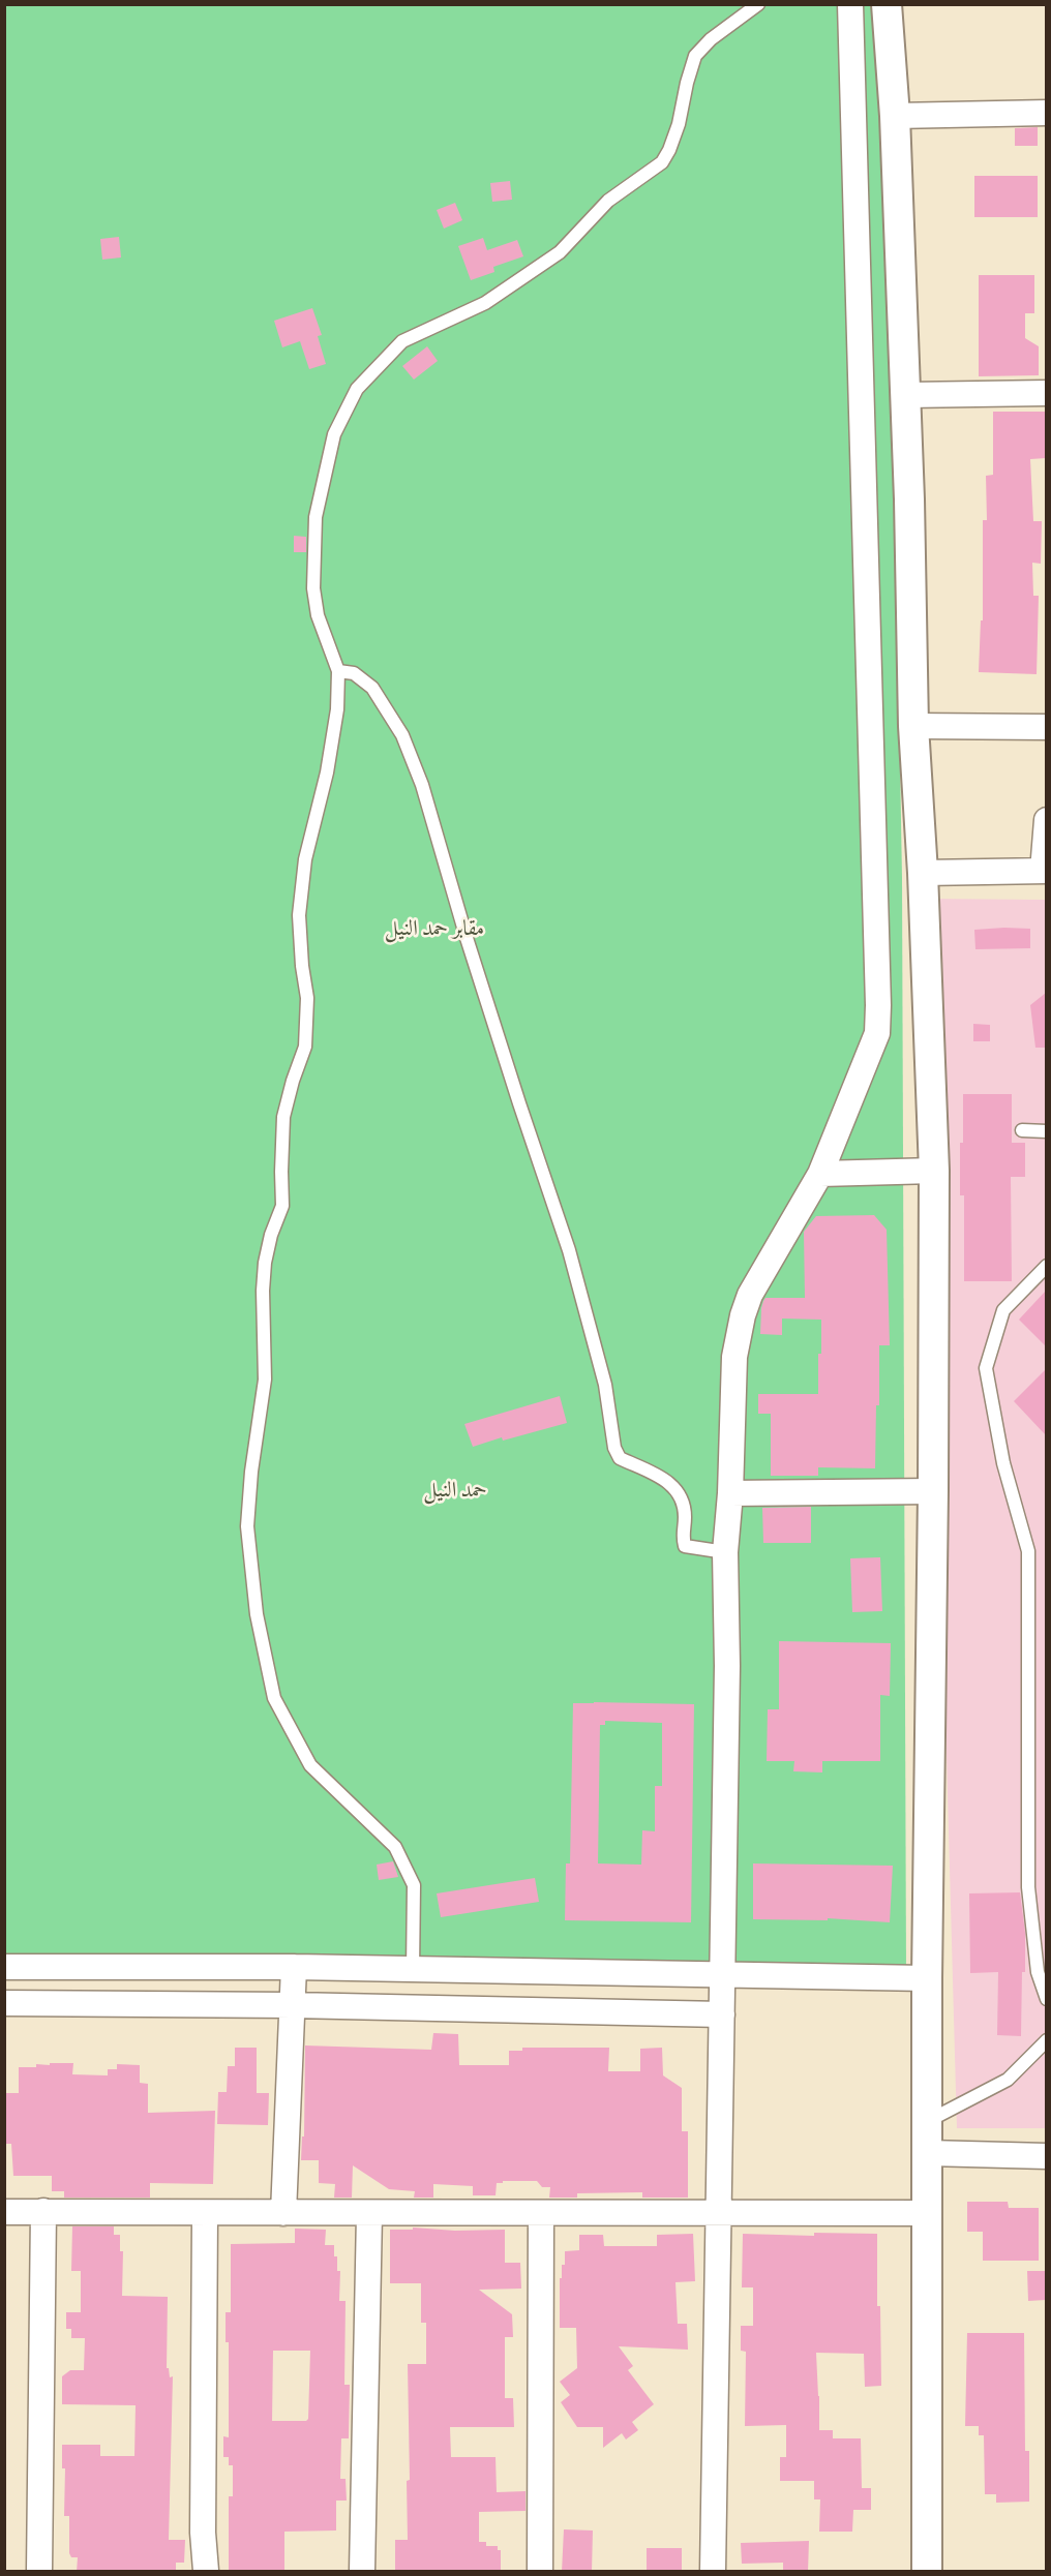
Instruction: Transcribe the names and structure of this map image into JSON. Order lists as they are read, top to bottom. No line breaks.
{"parks":["مقابر حمد النيل","حمد النيل"]}
